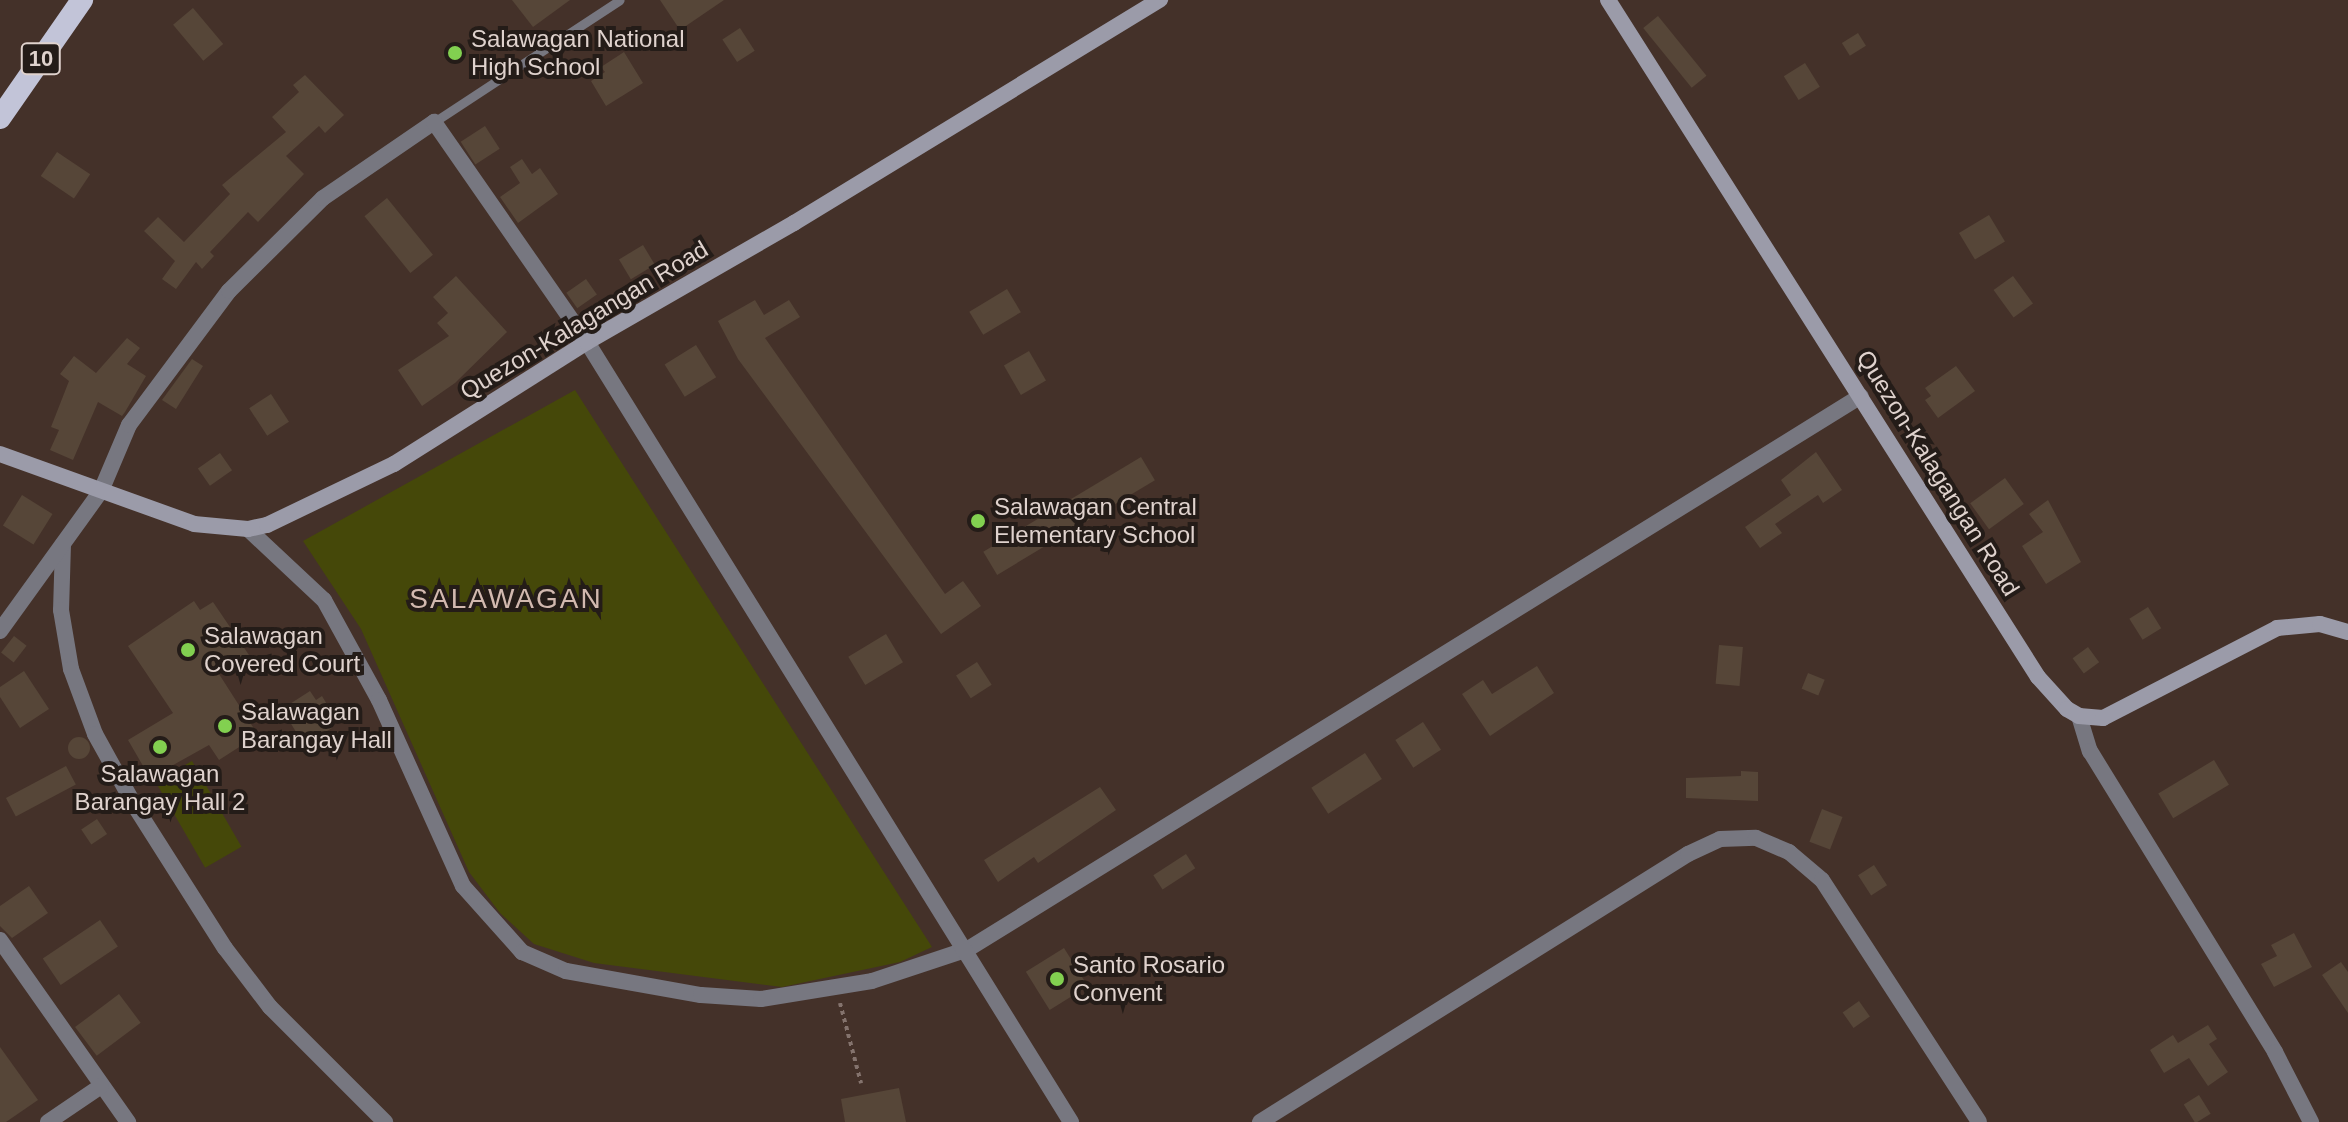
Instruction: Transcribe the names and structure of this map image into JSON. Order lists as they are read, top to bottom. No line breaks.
{"streets":{"highway":["10"],"main road":["Quezon-Kalagangan Road"]},"districts":["SALAWAGAN"],"places":["Salawagan National High School","Salawagan Central Elementary School","Salawagan Covered Court","Salawagan Barangay Hall","Salawagan Barangay Hall 2","Santo Rosario Convent"]}
